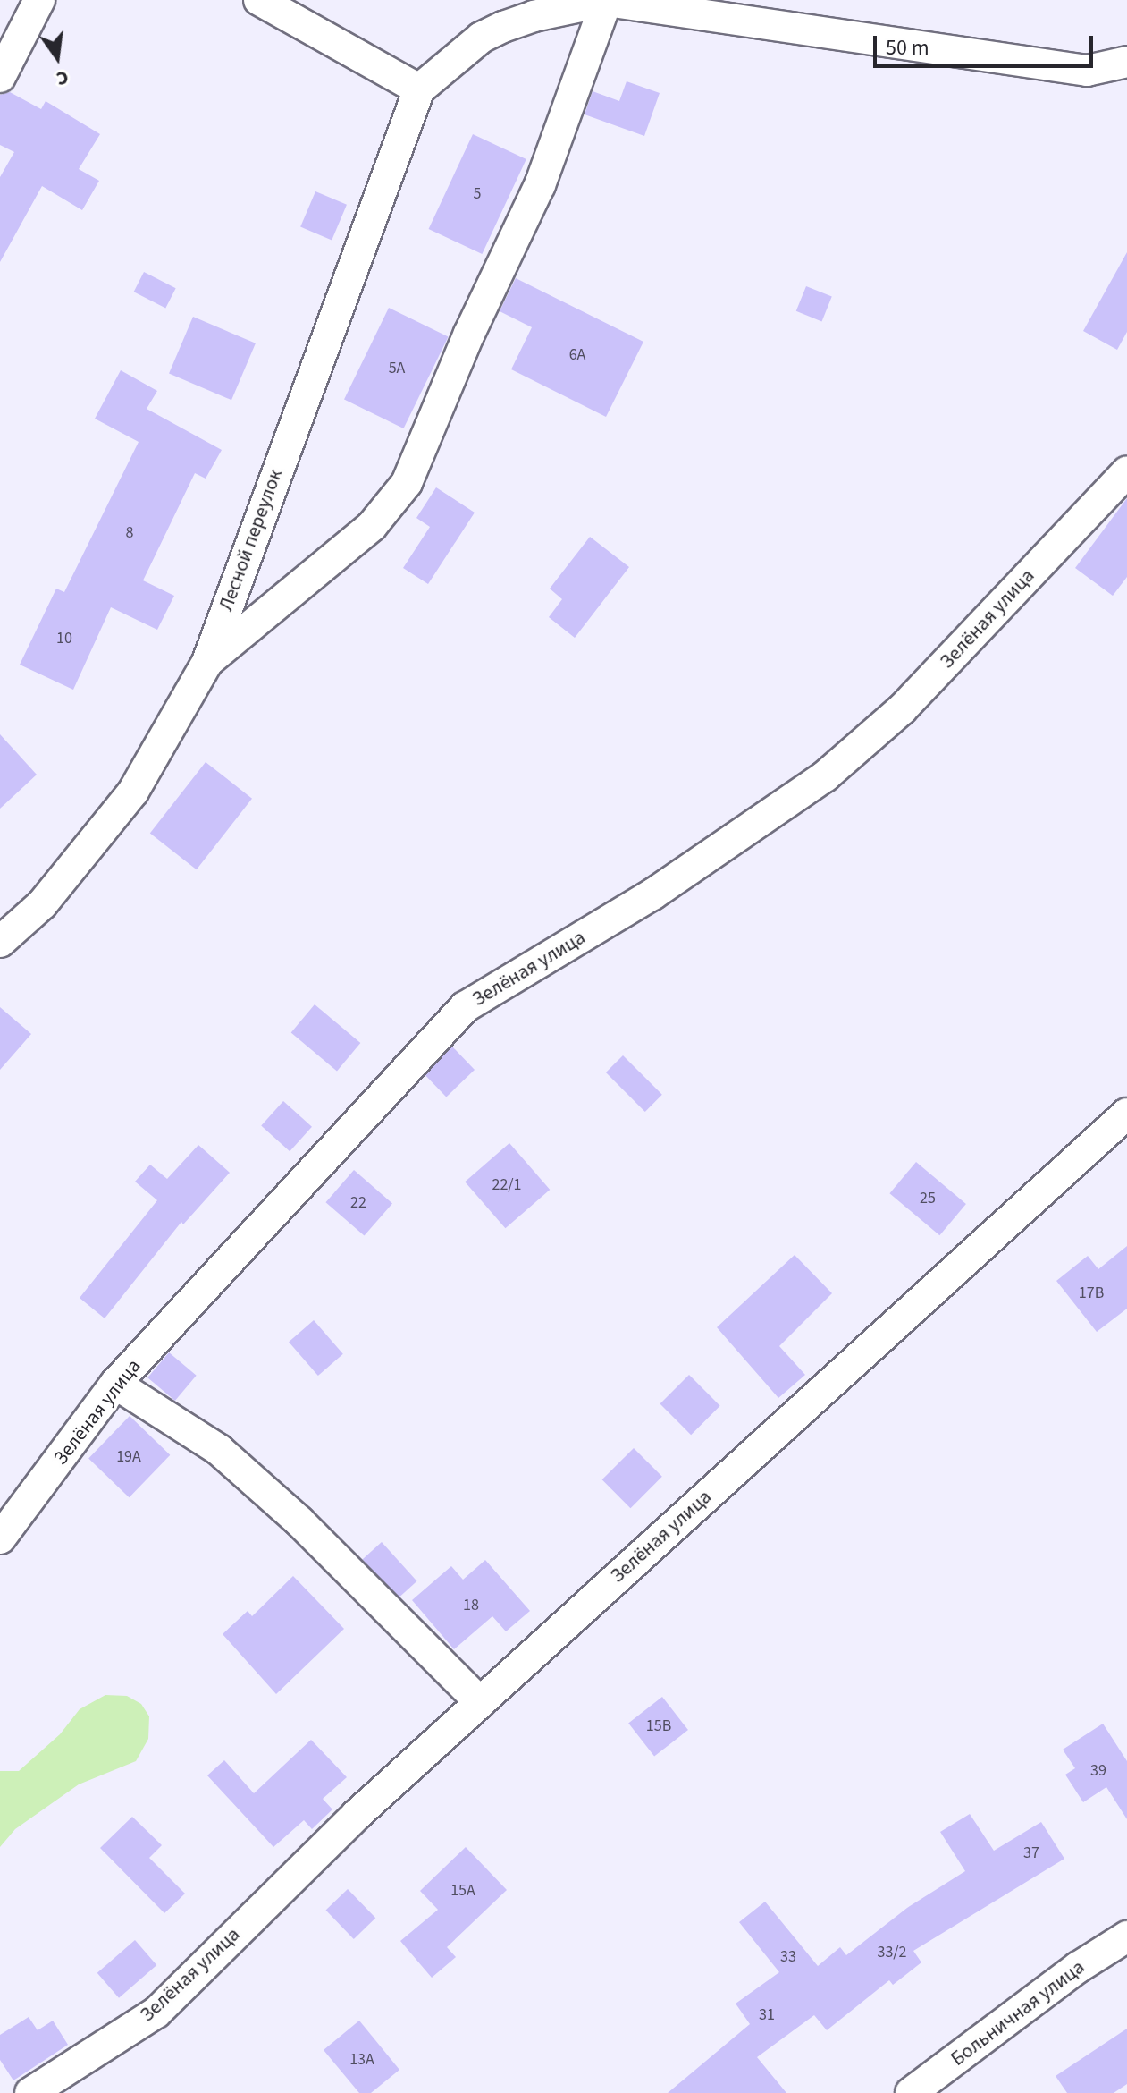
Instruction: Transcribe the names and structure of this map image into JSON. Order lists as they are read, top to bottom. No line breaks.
{"streets":{"street":["Лесной переулок","Зелёная улица","Больничная улица"]},"house_numbers":["5","6А","5А","8","10","22/1","25","22","17В","19А","18","15В","39","37","15А","33/2","33","31","13А"],"scale_bar":"50 m","north":"bottom"}
